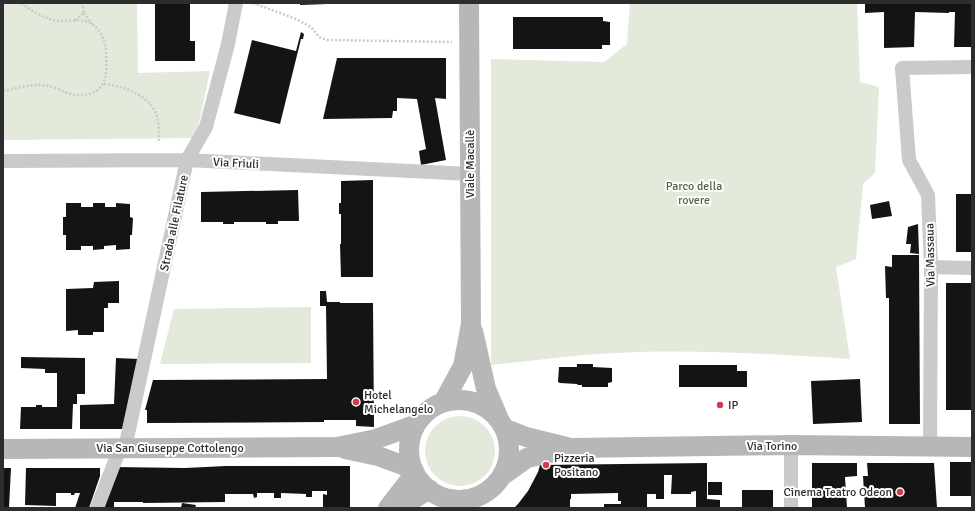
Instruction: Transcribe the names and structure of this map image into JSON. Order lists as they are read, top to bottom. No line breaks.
{"streets":{"street":["Via Friuli","Viale Macallè","Strada alle Filature","Via Massaua","Via Torino","Via San Giuseppe Cottolengo"]},"crossings":[["Via Friuli","Viale Macallè"],["Via Friuli","Strada alle Filature"],["Viale Macallè","Via Torino"],["Viale Macallè","Via San Giuseppe Cottolengo"],["Strada alle Filature","Via San Giuseppe Cottolengo"],["Via Massaua","Via Torino"],["Via Torino","Via San Giuseppe Cottolengo"]],"parks":["Parco della rovere"],"places":["Hotel Michelangelo","IP","Pizzeria Positano","Cinema Teatro Odeon"]}
